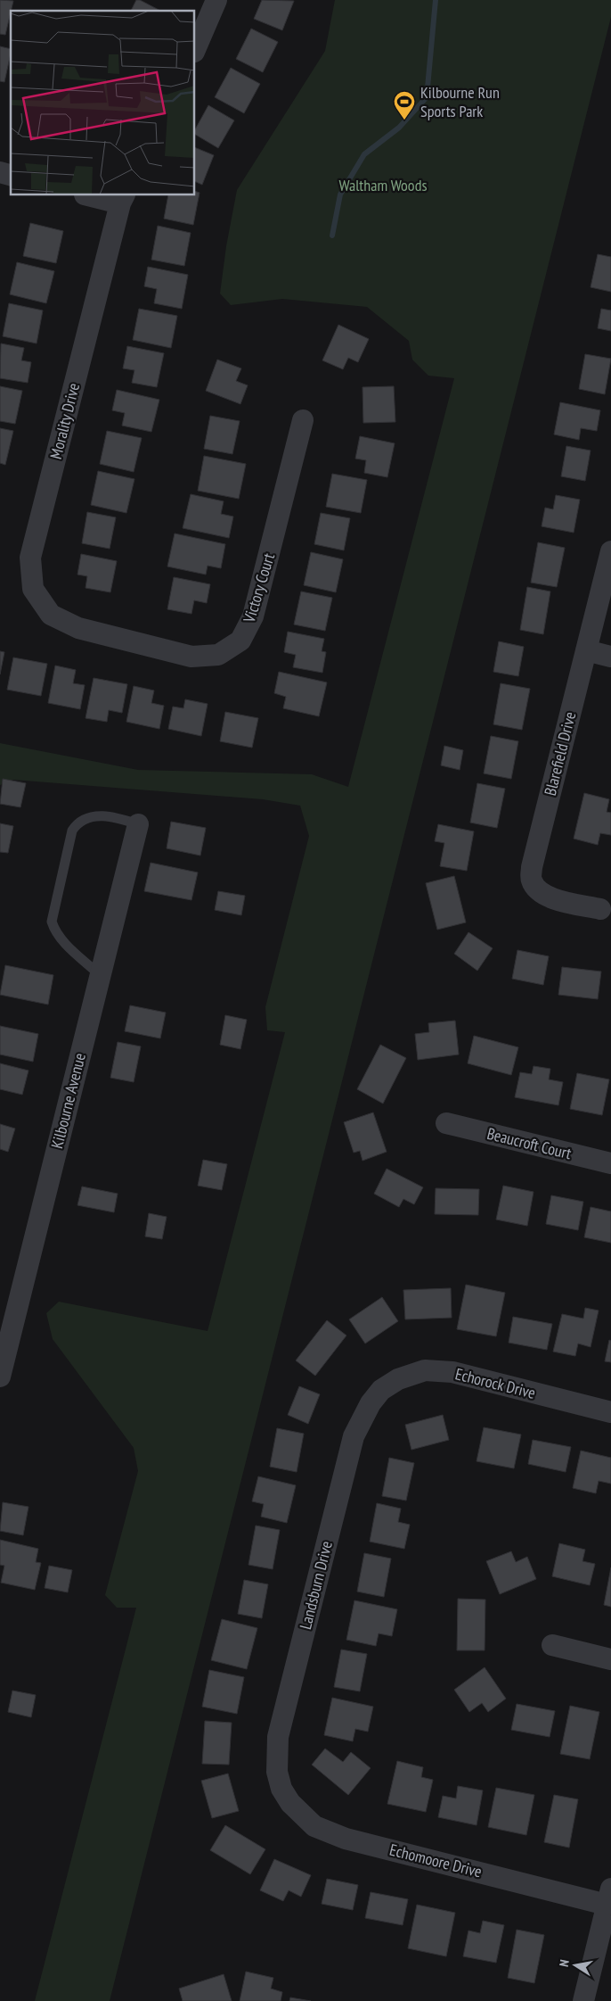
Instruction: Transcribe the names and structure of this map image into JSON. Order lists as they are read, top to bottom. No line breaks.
{"streets":{"street":["Morality Drive","Victory Court","Blarefield Drive","Kilbourne Avenue","Beaucroft Court","Echorock Drive","Landsburn Drive","Echomoore Drive"]},"crossings":[["Morality Drive","Victory Court"],["Echorock Drive","Landsburn Drive"],["Landsburn Drive","Echomoore Drive"]],"parks":["Waltham Woods"],"places":{"sports":["Kilbourne Run Sports Park"]},"north":"left"}
